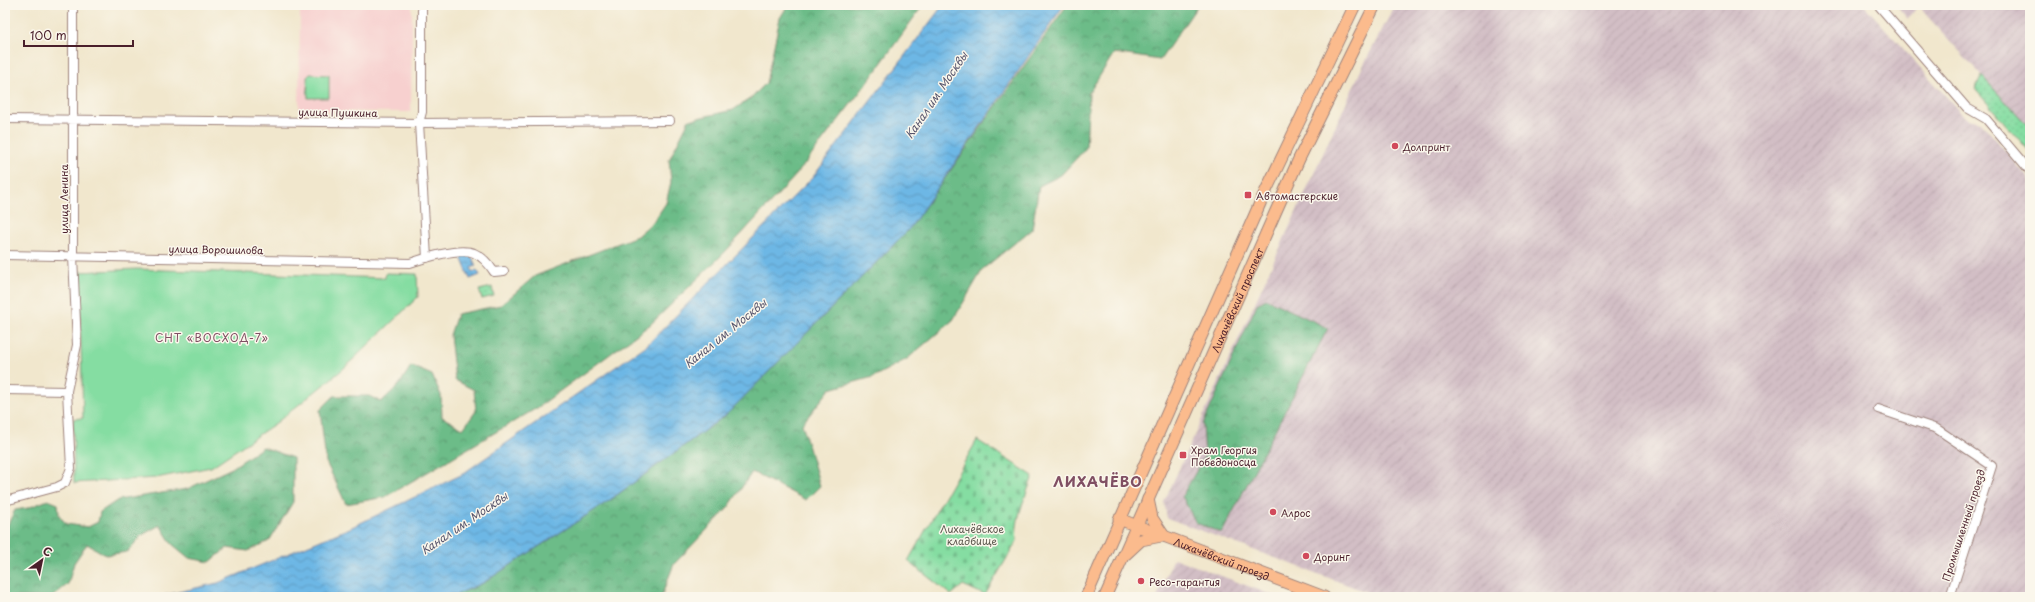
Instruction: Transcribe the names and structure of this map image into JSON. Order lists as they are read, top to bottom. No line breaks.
{"streets":{"main road":["Лихачёвский проспект","Лихачёвский проезд"],"street":["улица Пушкина","улица Ленина","улица Ворошилова","Промышленный проезд"]},"crossings":[["улица Пушкина","улица Ленина"],["улица Ленина","улица Ворошилова"],["Лихачёвский проспект","Лихачёвский проезд"]],"districts":["СНТ «ВОСХОД-7»","ЛИХАЧЁВО"],"water":["Канал им. Москвы"],"parks":["Лихачёвское кладбище"],"places":{"other":["Долпринт","Алрос","Доринг","Ресо-гарантия"],"transit":["Автомастерские","Храм Георгия Победоносца"]},"scale_bar":"100 m","north":"top right"}
